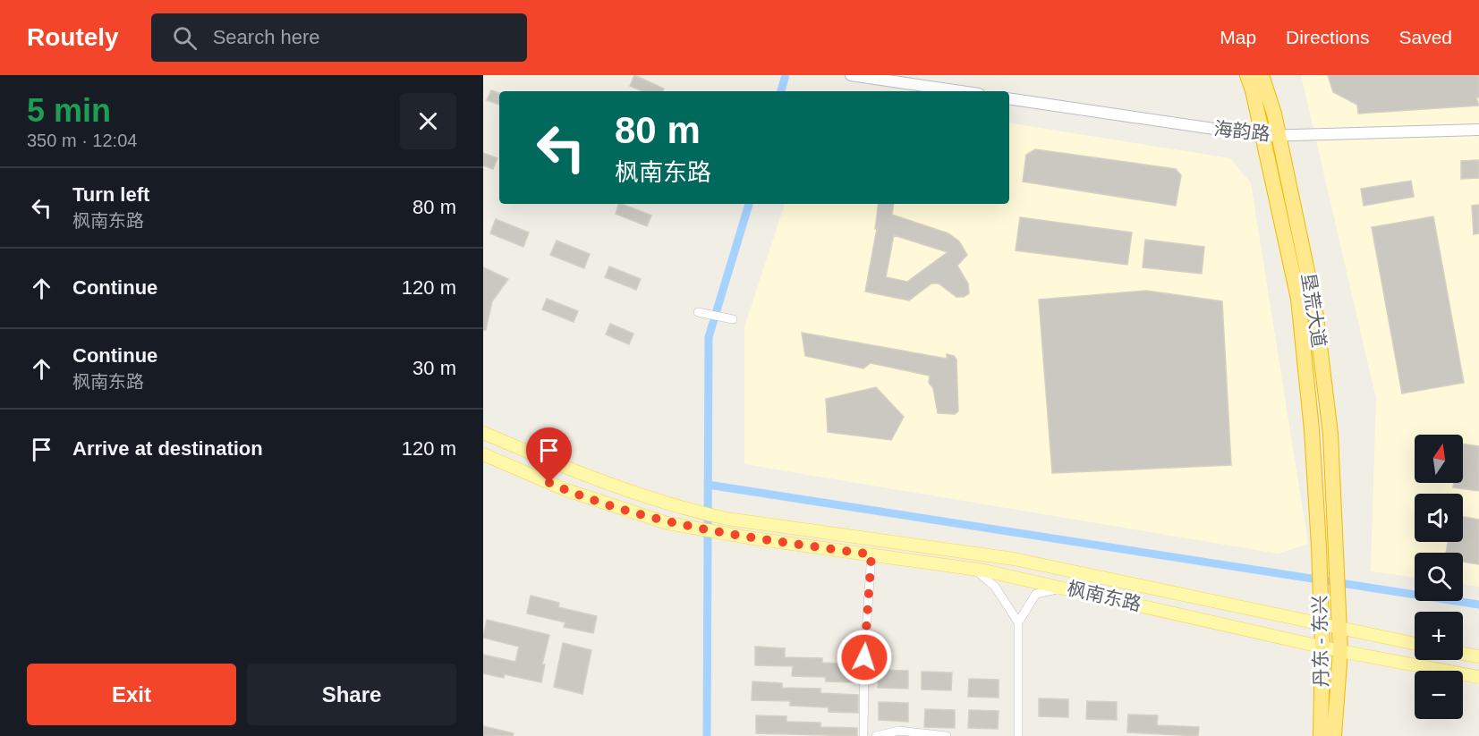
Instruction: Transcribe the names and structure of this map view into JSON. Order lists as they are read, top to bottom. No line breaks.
{"streets":{"highway":["垦荒大道","丹东 - 东兴"],"main road":["海韵路","枫南东路"]},"crossings":[["海韵路","垦荒大道"],["垦荒大道","丹东 - 东兴"],["枫南东路","丹东 - 东兴"]],"north":"top","page":{"header":"Routely","search":"Search here","nav":["Map","Directions","Saved"],"heading":["5 min","350 m · 12:04"],"turn":["80 m","枫南东路"],"list":[{"name":"Turn left","note":"枫南东路","value":"80 m"},{"name":"Continue","value":"120 m"},{"name":"Continue","note":"枫南东路","value":"30 m"},{"name":"Arrive at destination","value":"120 m"}],"map_buttons":["+","−"],"buttons":["Exit","Share"]}}
